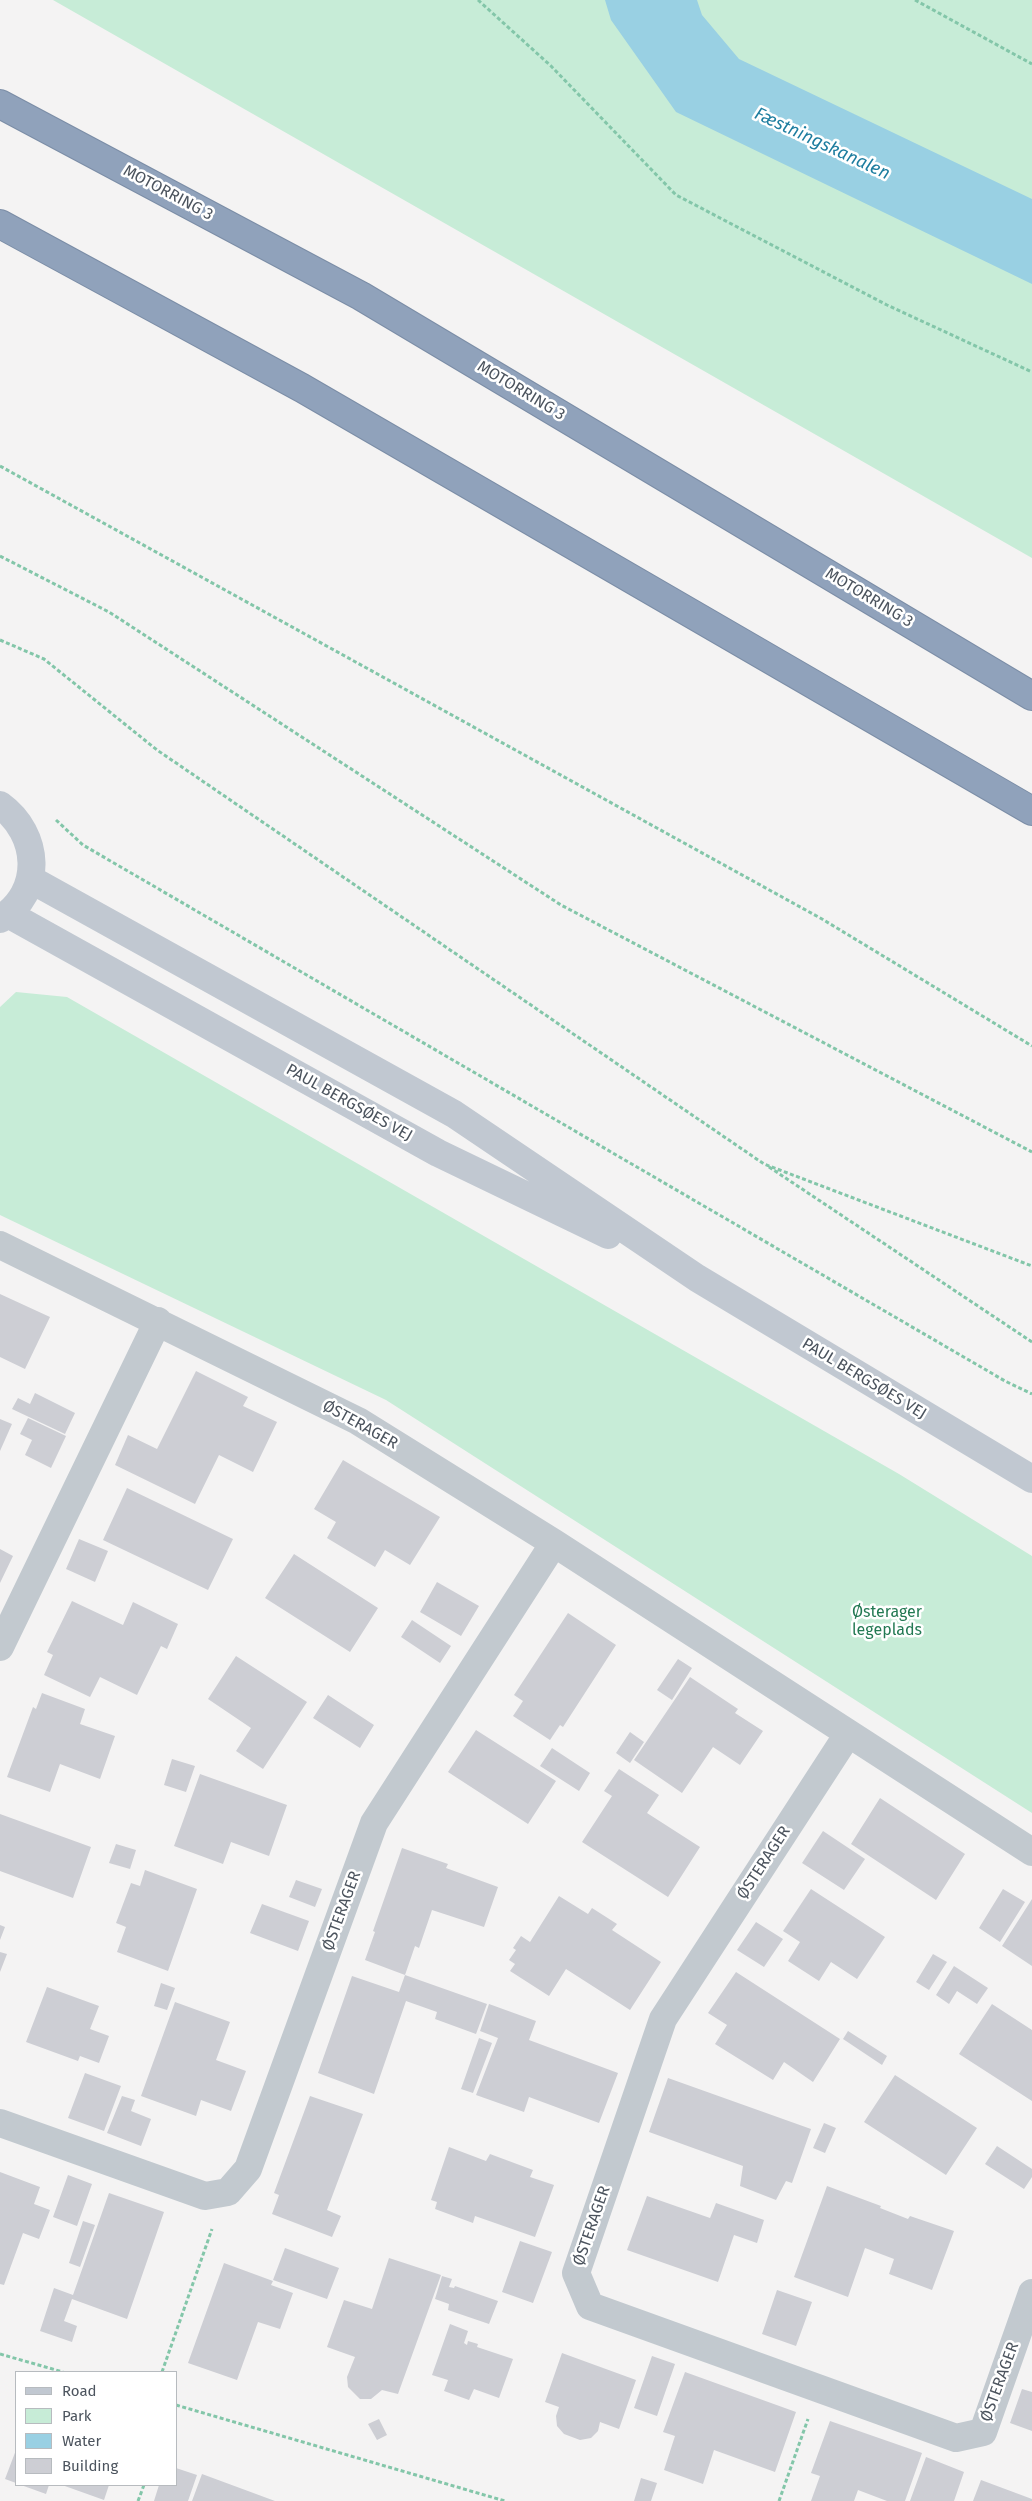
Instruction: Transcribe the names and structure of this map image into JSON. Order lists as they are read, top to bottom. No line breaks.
{"streets":{"highway":["MOTORRING 3"],"street":["PAUL BERGSØES VEJ","ØSTERAGER"]},"water":["Fæstningskanalen"],"parks":["Østerager legeplads"],"legend":["Road","Park","Water","Building"]}
